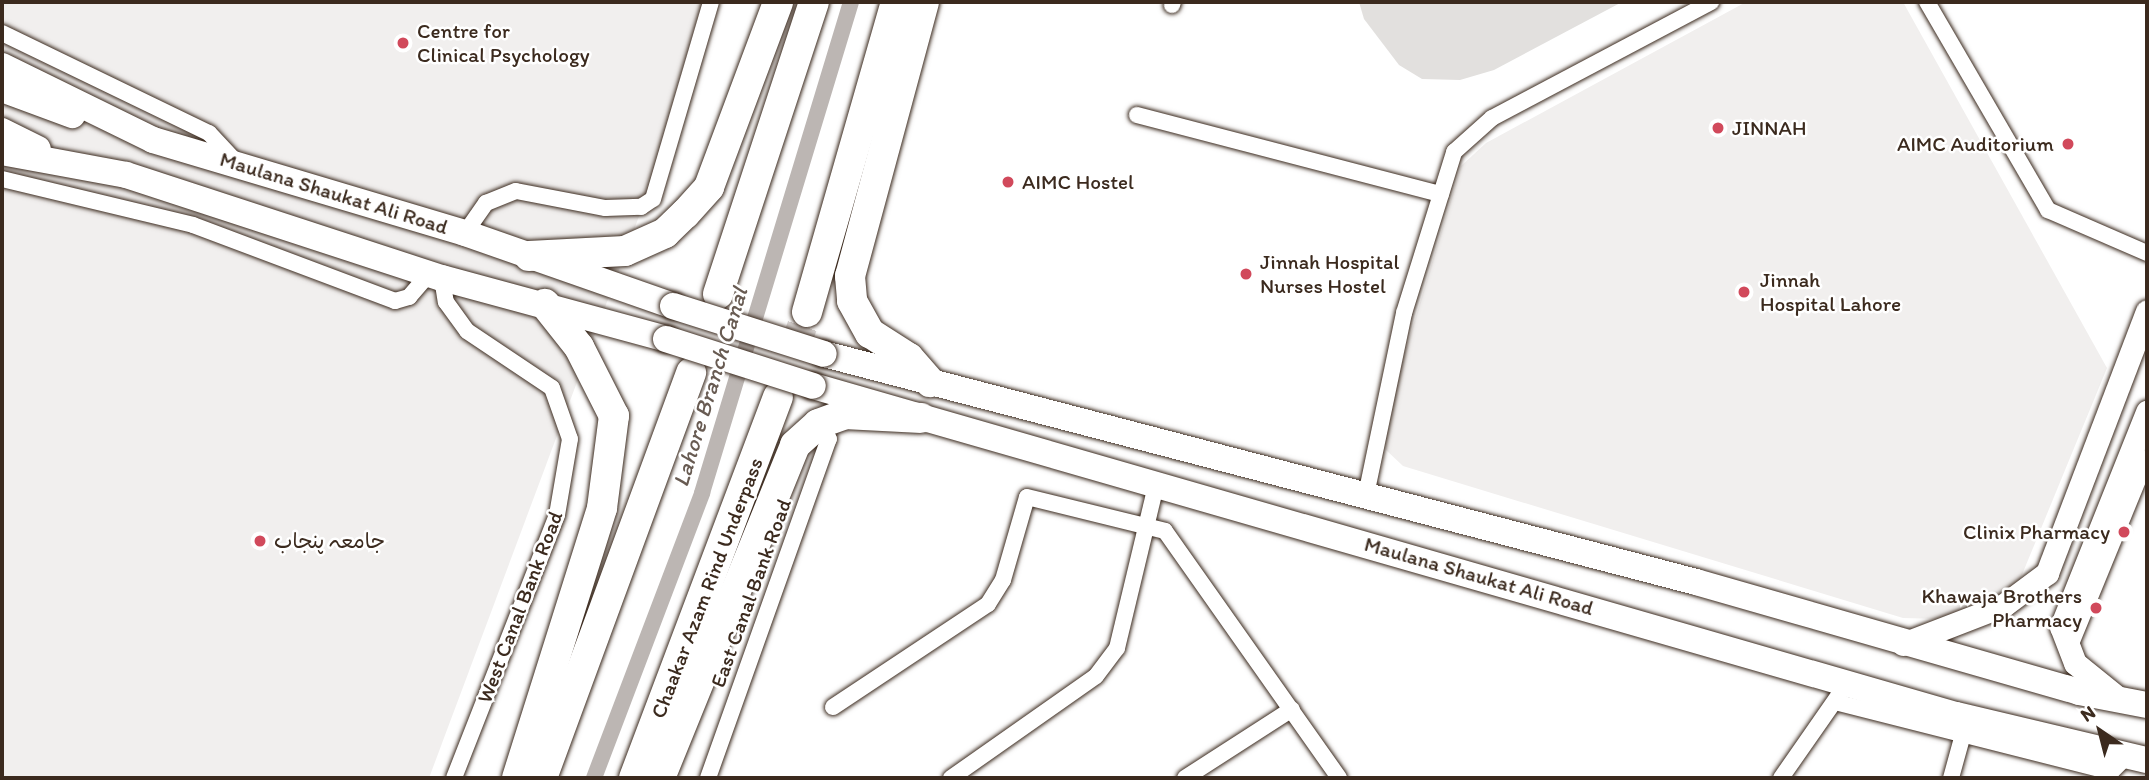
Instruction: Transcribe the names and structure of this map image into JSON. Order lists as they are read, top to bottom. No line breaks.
{"streets":{"highway":["Chaakar Azam Rind Underpass"],"main road":["Maulana Shaukat Ali Road"],"street":["East Canal Bank Road","West Canal Bank Road"]},"water":["Lahore Branch Canal"],"places":["Centre for Clinical Psychology","JINNAH","AIMC Auditorium","AIMC Hostel","Jinnah Hospital Nurses Hostel","Jinnah Hospital Lahore","Clinix Pharmacy","جامعہ پنجاب","Khawaja Brothers Pharmacy"],"north":"top left"}
